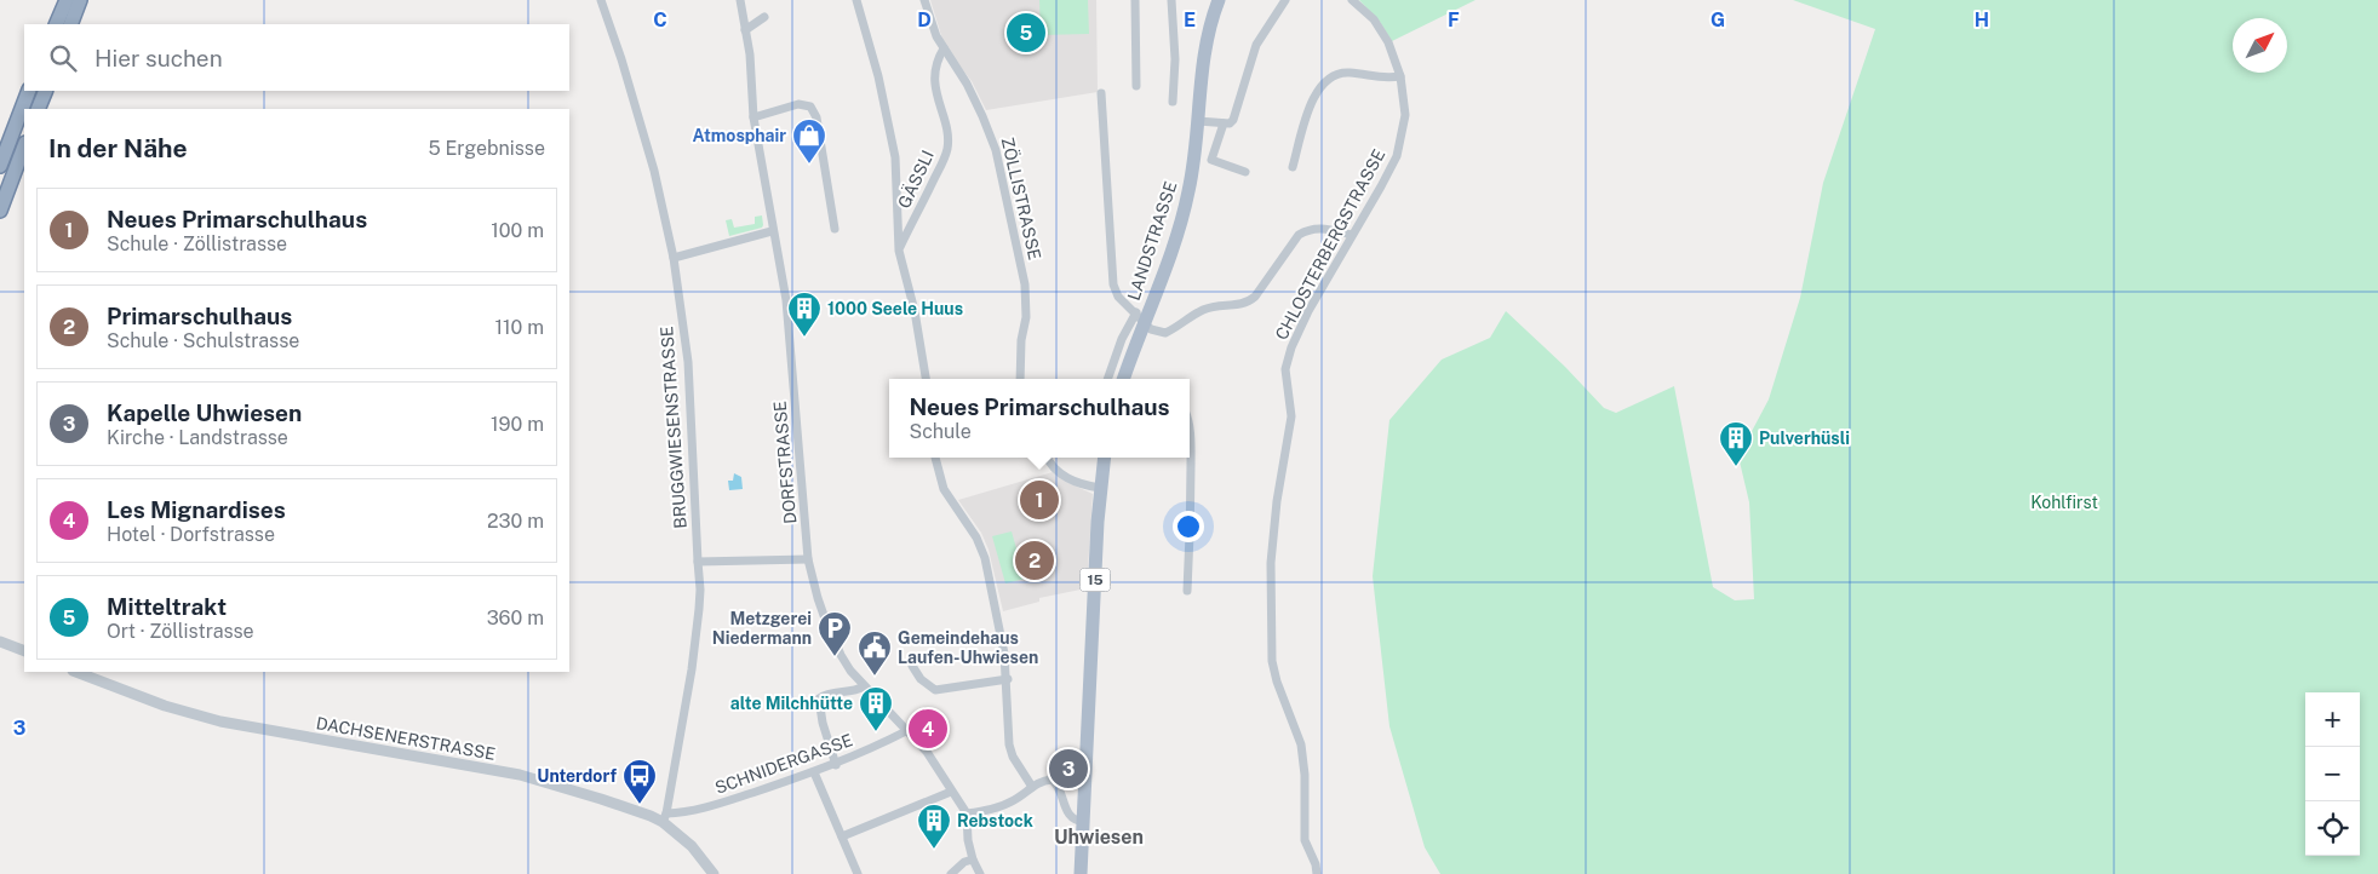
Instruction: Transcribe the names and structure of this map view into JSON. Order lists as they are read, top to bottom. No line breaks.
{"streets":{"main road":["LANDSTRASSE","15"],"street":["GÄSSLI","ZÖLLISTRASSE","CHLOSTERBERGSTRASSE","BRUGGWIESENSTRASSE","DORFSTRASSE","DACHSENERSTRASSE","SCHNIDERGASSE"]},"crossings":[["GÄSSLI","ZÖLLISTRASSE"],["BRUGGWIESENSTRASSE","DACHSENERSTRASSE"],["BRUGGWIESENSTRASSE","SCHNIDERGASSE"],["DORFSTRASSE","SCHNIDERGASSE"],["DACHSENERSTRASSE","SCHNIDERGASSE"]],"districts":["Uhwiesen"],"parks":["Kohlfirst"],"places":{"shop":["Atmosphair"],"building":["1000 Seele Huus","Pulverhüsli","alte Milchhütte","Rebstock"],"parking":["Metzgerei Niedermann"],"public building":["Gemeindehaus Laufen-Uhwiesen"],"bus stop":["Unterdorf"]},"north":"top right","page":{"pins":["5","1","2","4","3"],"search":"Hier suchen","heading":["In der Nähe","5 Ergebnisse"],"list":[{"mark":"1","name":"Neues Primarschulhaus","note":"Schule · Zöllistrasse","value":"100 m"},{"mark":"2","name":"Primarschulhaus","note":"Schule · Schulstrasse","value":"110 m"},{"mark":"3","name":"Kapelle Uhwiesen","note":"Kirche · Landstrasse","value":"190 m"},{"mark":"4","name":"Les Mignardises","note":"Hotel · Dorfstrasse","value":"230 m"},{"mark":"5","name":"Mitteltrakt","note":"Ort · Zöllistrasse","value":"360 m"}],"popup":["Neues Primarschulhaus","Schule"],"map_buttons":["+","−"]},"grid":{"columns":["C","D","E","F","G","H"],"rows":["3"]}}
